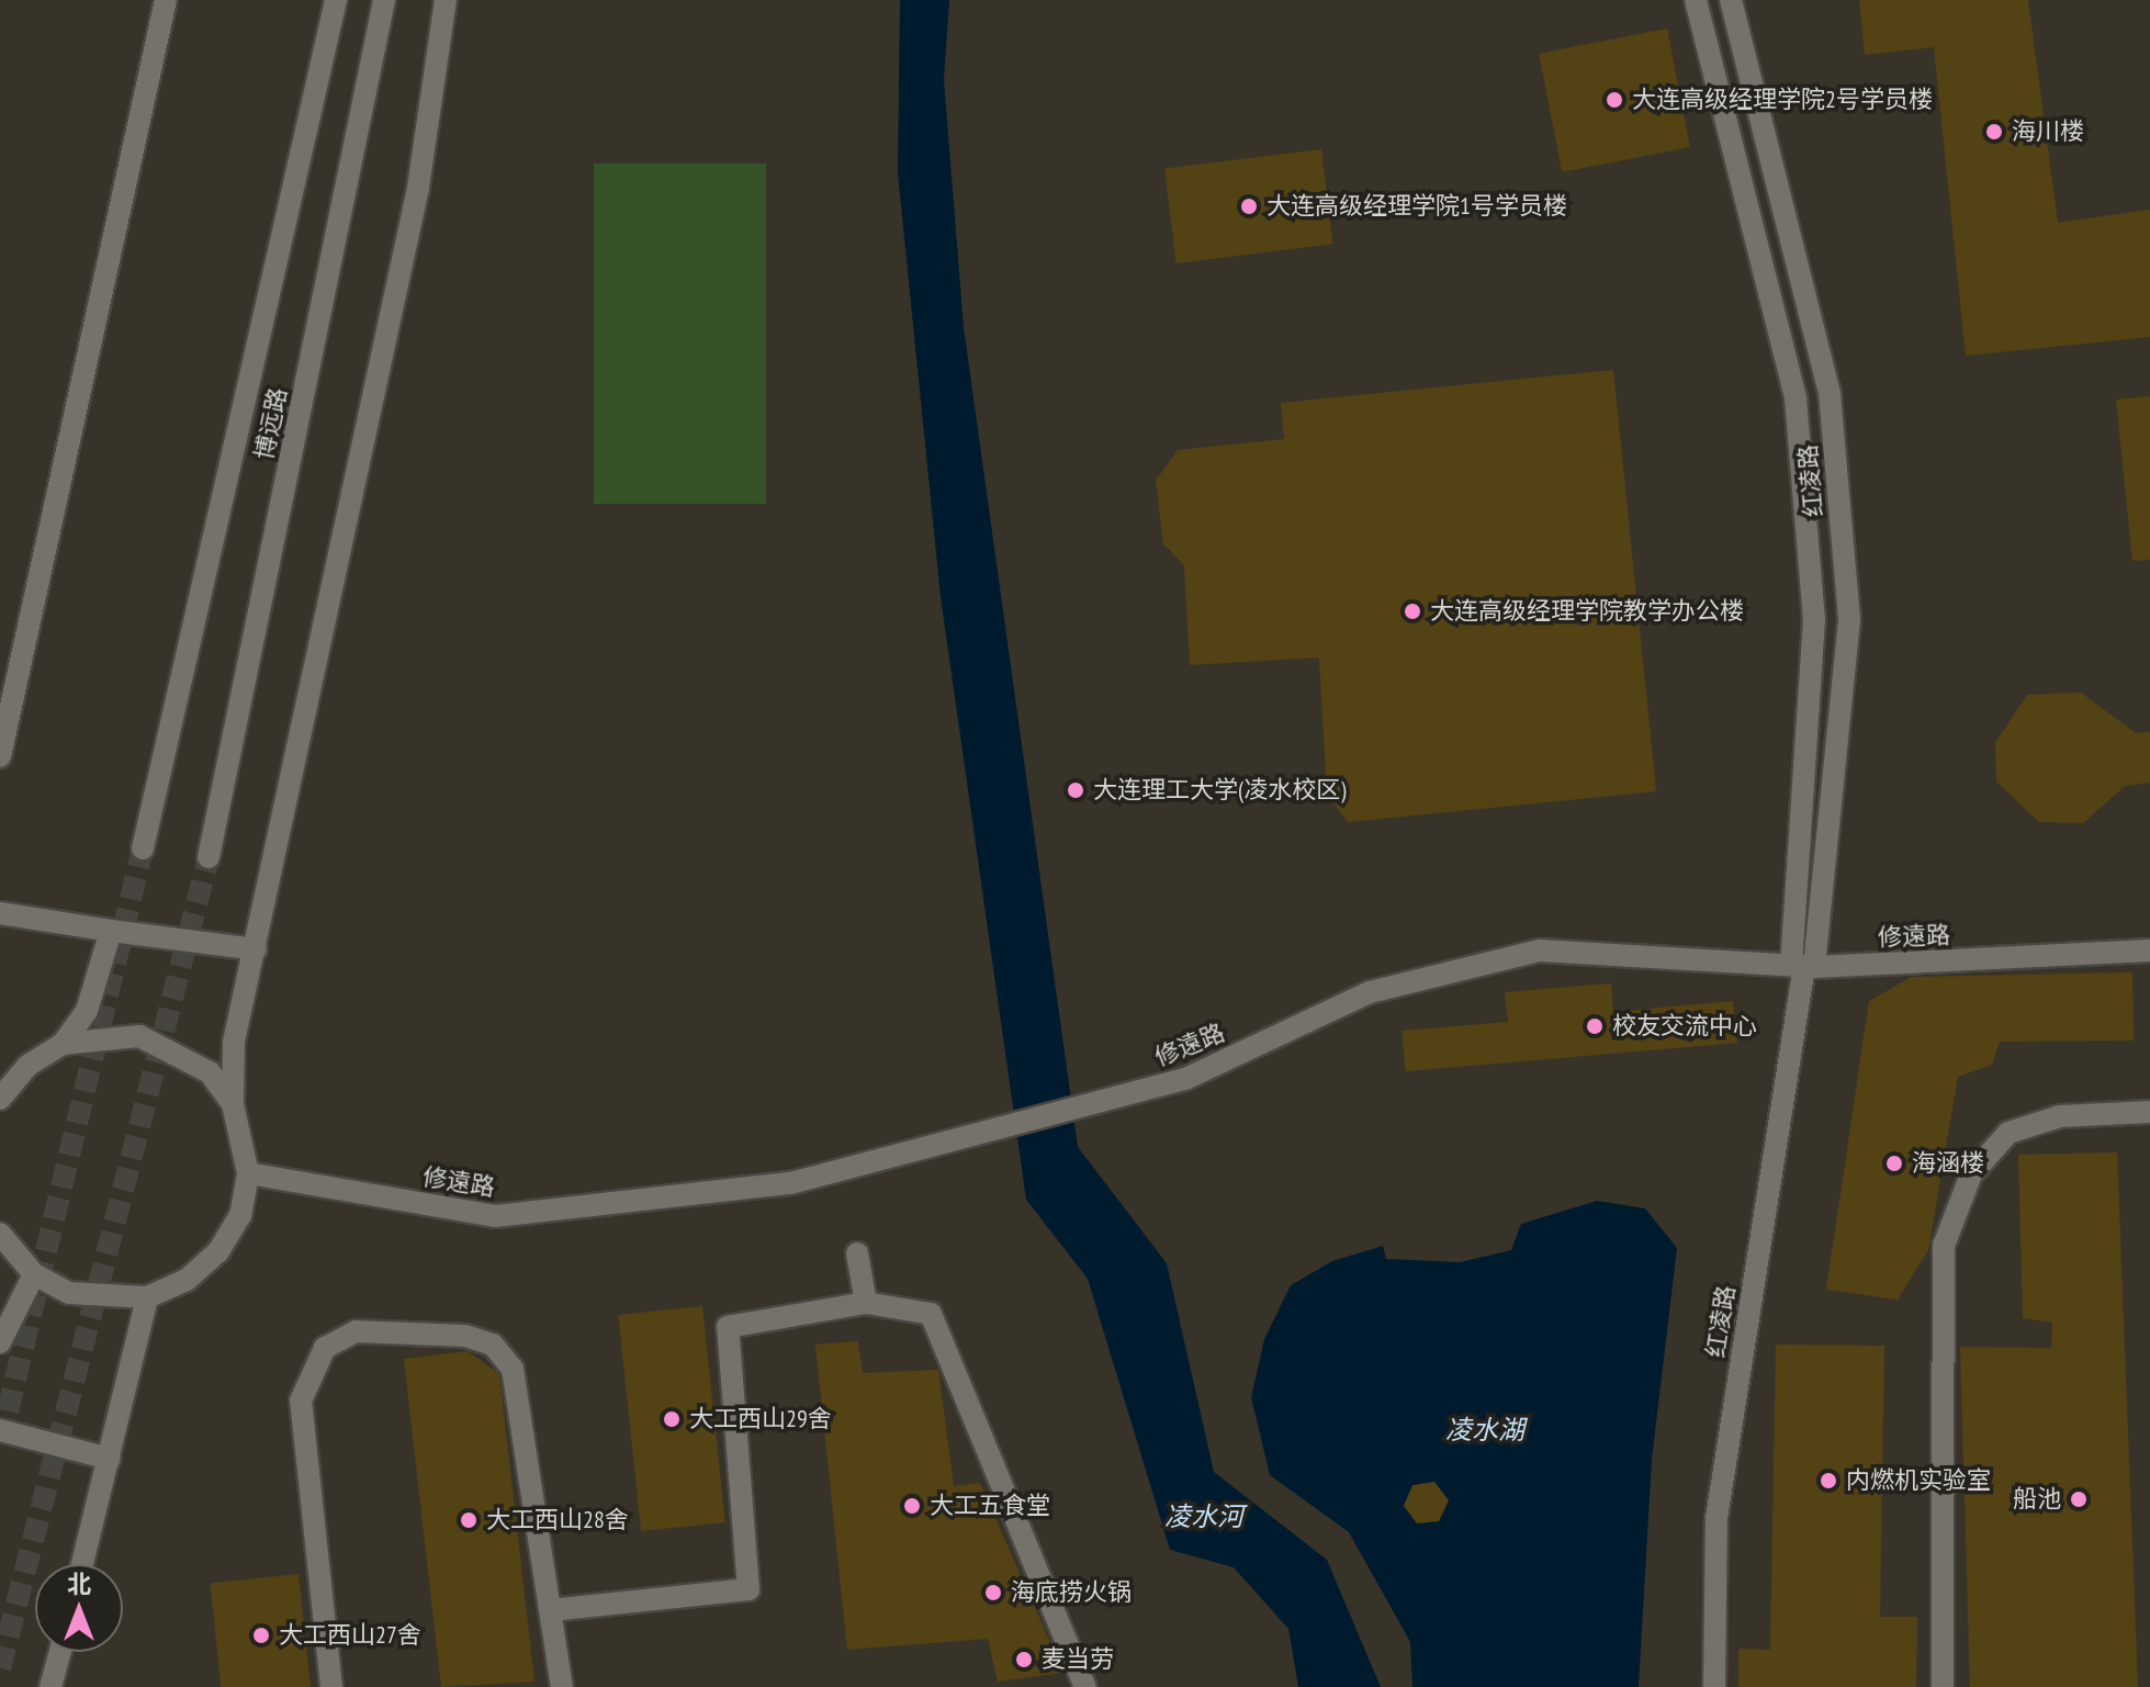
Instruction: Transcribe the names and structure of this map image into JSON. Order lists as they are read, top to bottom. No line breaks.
{"streets":{"street":["博远路","红凌路","修遠路"]},"crossings":[["红凌路","修遠路"]],"water":["凌水湖","凌水河"],"places":["大连高级经理学院2号学员楼","海川楼","大连高级经理学院1号学员楼","大连高级经理学院教学办公楼","大连理工大学(凌水校区)","校友交流中心","海涵楼","大工西山29舍","内燃机实验室","船池","大工五食堂","大工西山28舍","海底捞火锅","大工西山27舍","麦当劳"],"north":"top"}
